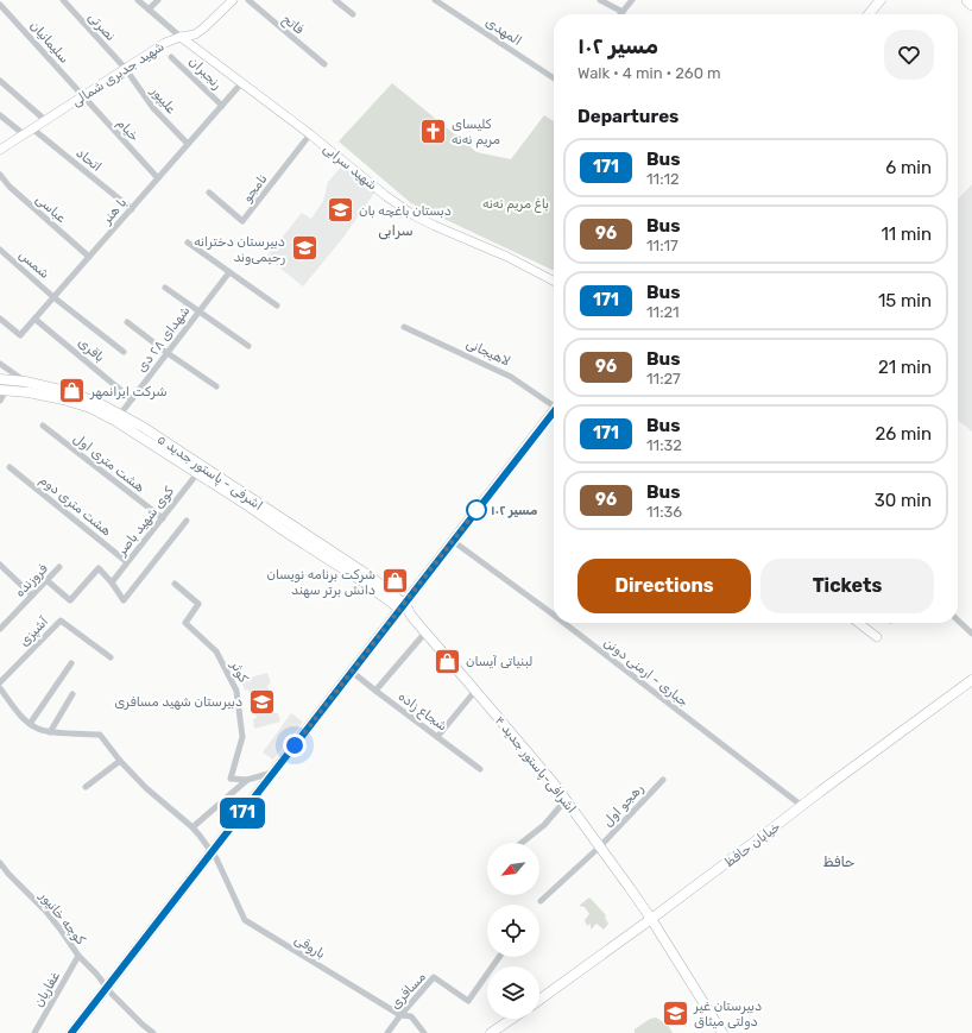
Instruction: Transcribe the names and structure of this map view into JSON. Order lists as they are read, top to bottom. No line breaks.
{"streets":{"main road":["اشرفی - پاستور جدید ۵","اشرافی-پاستور جدید ۴","خیابان حافظ"],"street":["فاتح","نصرتی","المهدی","سلیمانیان","رنجبران","شهید جدیری شمالی","علیپور","خیام","اتحاد","شهید سرابی","نامجو","عباسی","با هنر","شمس","شهدای ۲۸ دی","باقری","لاهیجانی","هشت متری اول","هشت متری دوم","کوی شهید باصر","فروزنده","آشپزی","کوثر","جباری - ارمنی دونن","شجاع زاده","رهجو اول","کوچه خانپور","باروقی","غفاریان","مسافری"]},"crossings":[["نصرتی","شهید جدیری شمالی"],["نصرتی","علیپور"],["سلیمانیان","شهید جدیری شمالی"],["سلیمانیان","خیام"],["رنجبران","با هنر"],["شهید جدیری شمالی","علیپور"],["شهید جدیری شمالی","خیام"],["شهید جدیری شمالی","اتحاد"],["شهید جدیری شمالی","شهید سرابی"],["علیپور","با هنر"],["خیام","با هنر"],["اتحاد","با هنر"],["شهید سرابی","نامجو"],["شهید سرابی","با هنر"],["عباسی","با هنر"],["با هنر","شمس"],["با هنر","باقری"],["شهدای ۲۸ دی","باقری"],["شهدای ۲۸ دی","اشرفی - پاستور جدید ۵"],["هشت متری اول","کوی شهید باصر"],["اشرفی - پاستور جدید ۵","کوی شهید باصر"],["اشرفی - پاستور جدید ۵","اشرافی-پاستور جدید ۴"],["هشت متری دوم","کوی شهید باصر"],["جباری - ارمنی دونن","خیابان حافظ"],["اشرافی-پاستور جدید ۴","رهجو اول"],["اشرافی-پاستور جدید ۴","خیابان حافظ"],["کوچه خانپور","غفاریان"],["باروقی","مسافری"]],"districts":["سرابی","حافظ"],"parks":["باغ مریم نه‌نه"],"places":{"church":["کلیسای مریم نه‌نه"],"school or university":["دبستان باغچه بان","دبیرستان دخترانه رحیمی‌وند","دبیرستان شهید مسافری","دبیرستان غیر دولتی میثاق"],"shop":["شرکت ایرانمهر","شرکت برنامه نویسان دانش برتر سهند","لبنیاتی آیسان"],"other":["مسیر ۱۰۲"]},"lines":["bus line 171"],"north":"bottom left","page":{"on_map":"171","heading":[["مسیر ۱۰۲","Walk · 4 min · 260 m"],"Departures"],"list":[{"mark":"171","name":"Bus","note":"11:12","value":"6 min"},{"mark":"96","name":"Bus","note":"11:17","value":"11 min"},{"mark":"171","name":"Bus","note":"11:21","value":"15 min"},{"mark":"96","name":"Bus","note":"11:27","value":"21 min"},{"mark":"171","name":"Bus","note":"11:32","value":"26 min"},{"mark":"96","name":"Bus","note":"11:36","value":"30 min"}],"buttons":["Directions","Tickets"]}}
